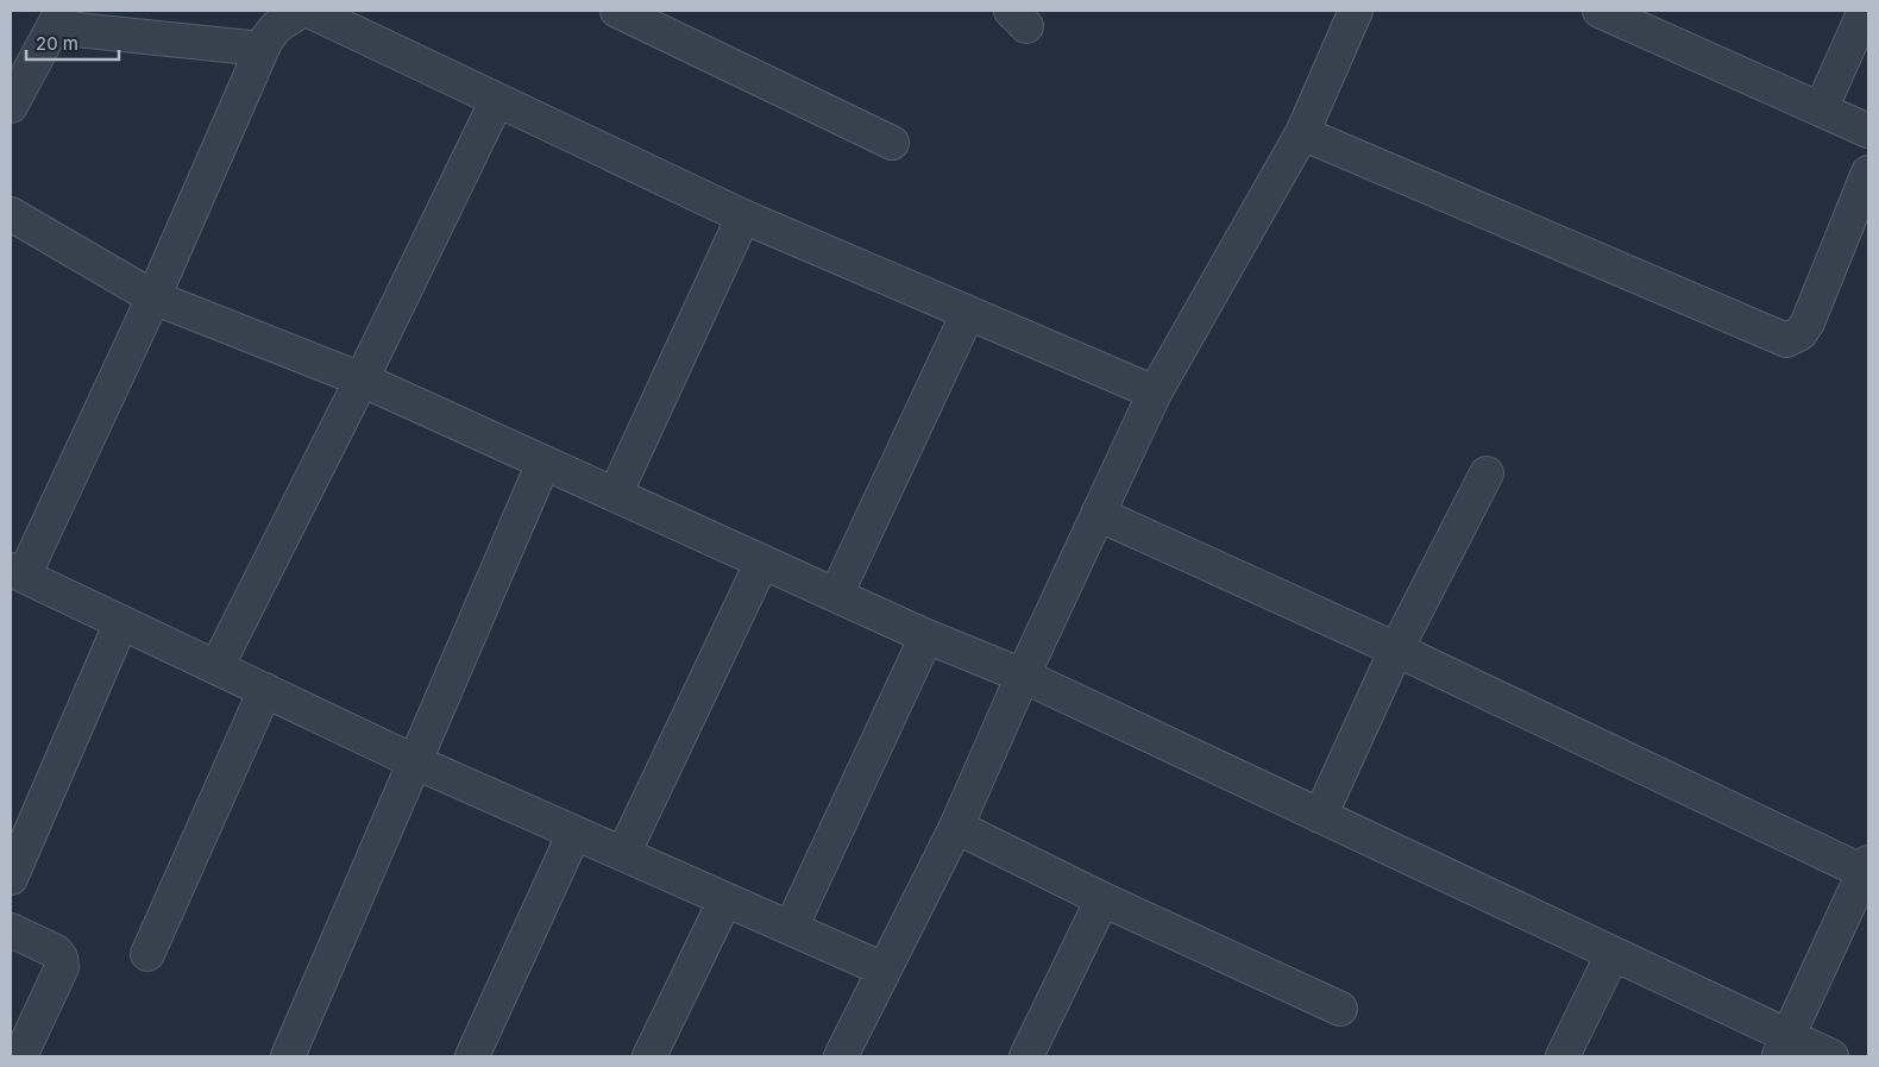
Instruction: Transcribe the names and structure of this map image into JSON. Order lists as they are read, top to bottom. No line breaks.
{"scale_bar":"20 m"}
